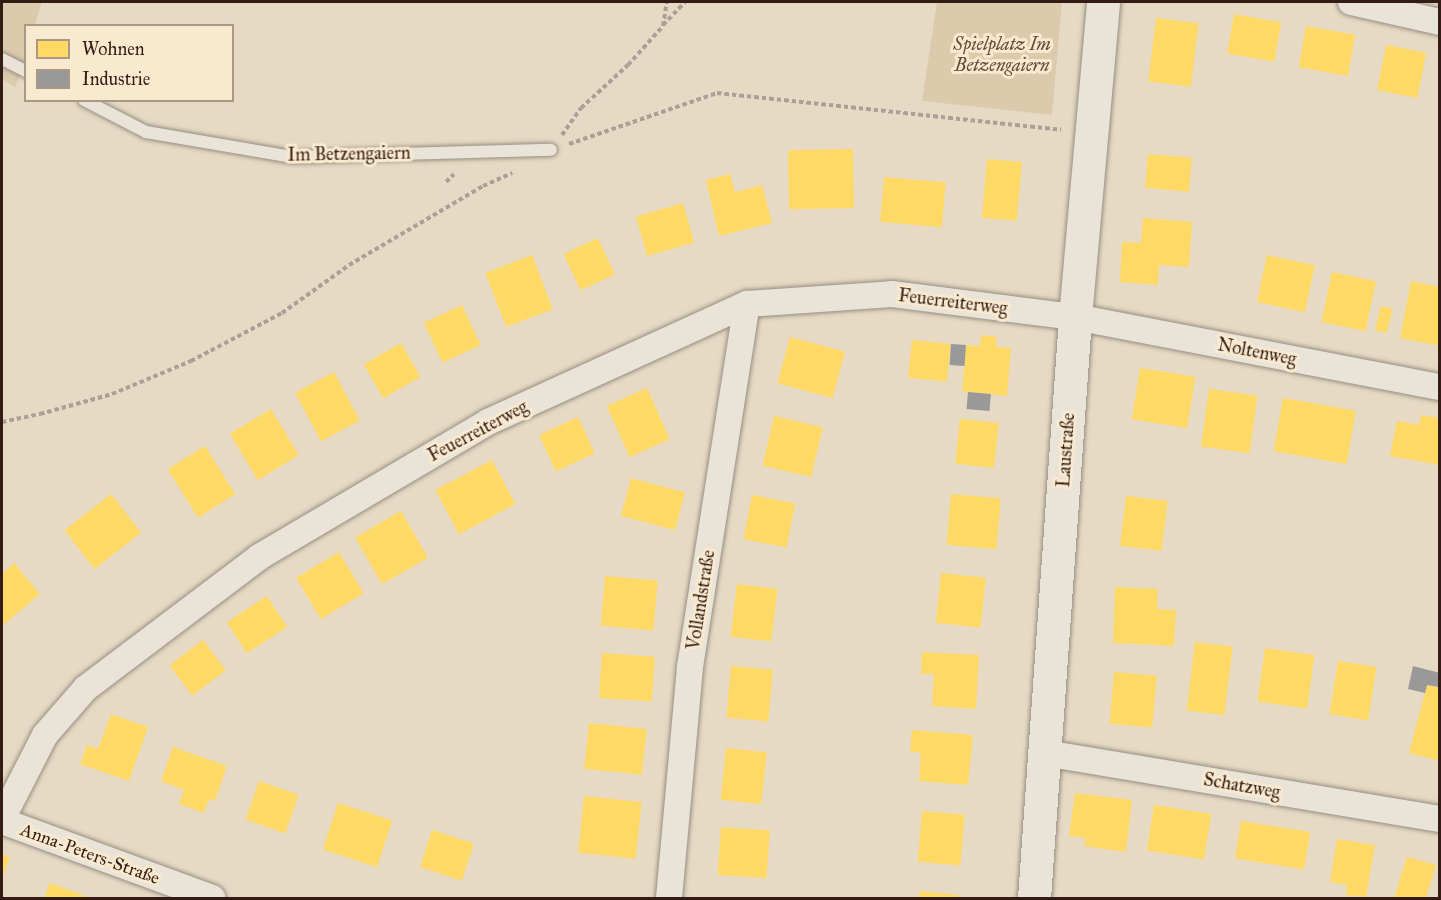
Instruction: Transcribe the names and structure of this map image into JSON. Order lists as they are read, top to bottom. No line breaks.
{"streets":{"street":["Feuerreiterweg","Noltenweg","Laustraße","Vollandstraße","Schatzweg","Anna-Peters-Straße"],"lane":["Im Betzengaiern"]},"crossings":[["Feuerreiterweg","Noltenweg"],["Feuerreiterweg","Laustraße"],["Feuerreiterweg","Vollandstraße"],["Feuerreiterweg","Anna-Peters-Straße"],["Noltenweg","Laustraße"],["Laustraße","Schatzweg"]],"parks":["Spielplatz Im Betzengaiern"],"legend":["Wohnen","Industrie"]}
